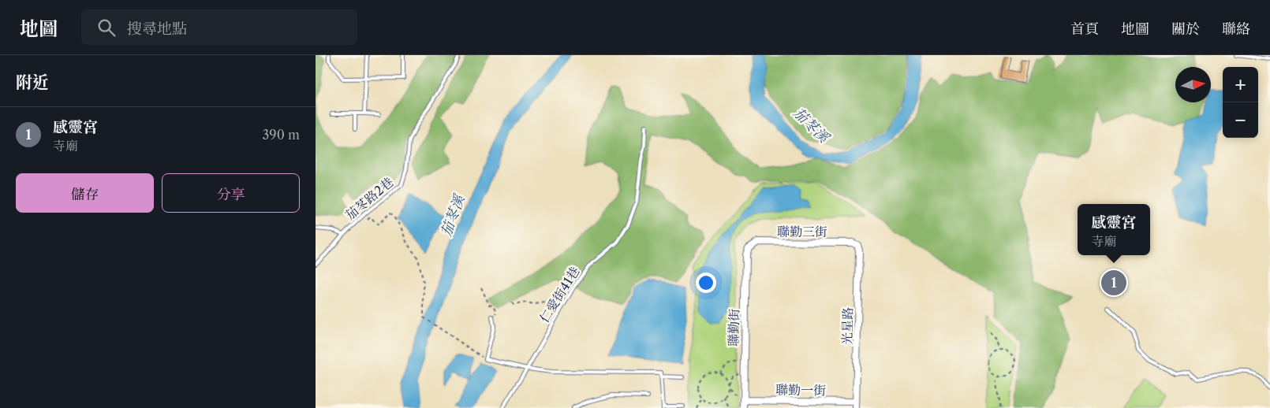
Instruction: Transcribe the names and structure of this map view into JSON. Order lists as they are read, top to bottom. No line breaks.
{"streets":{"street":["聯勤三街","光星路","聯勤街","聯勤一街"],"lane":["茄苳路2巷","仁愛街41巷"]},"crossings":[["聯勤三街","光星路"],["聯勤三街","聯勤街"],["光星路","聯勤一街"],["聯勤街","聯勤一街"]],"water":["茄苳溪"],"north":"right","page":{"header":"地圖","search":"搜尋地點","nav":["首頁","地圖","關於","聯絡"],"heading":"附近","map_buttons":["+","−"],"list":[{"mark":"1","name":"感靈宮","note":"寺廟","value":"390 m"}],"buttons":["儲存","分享"],"popup":["感靈宮","寺廟"],"pins":"1"}}
